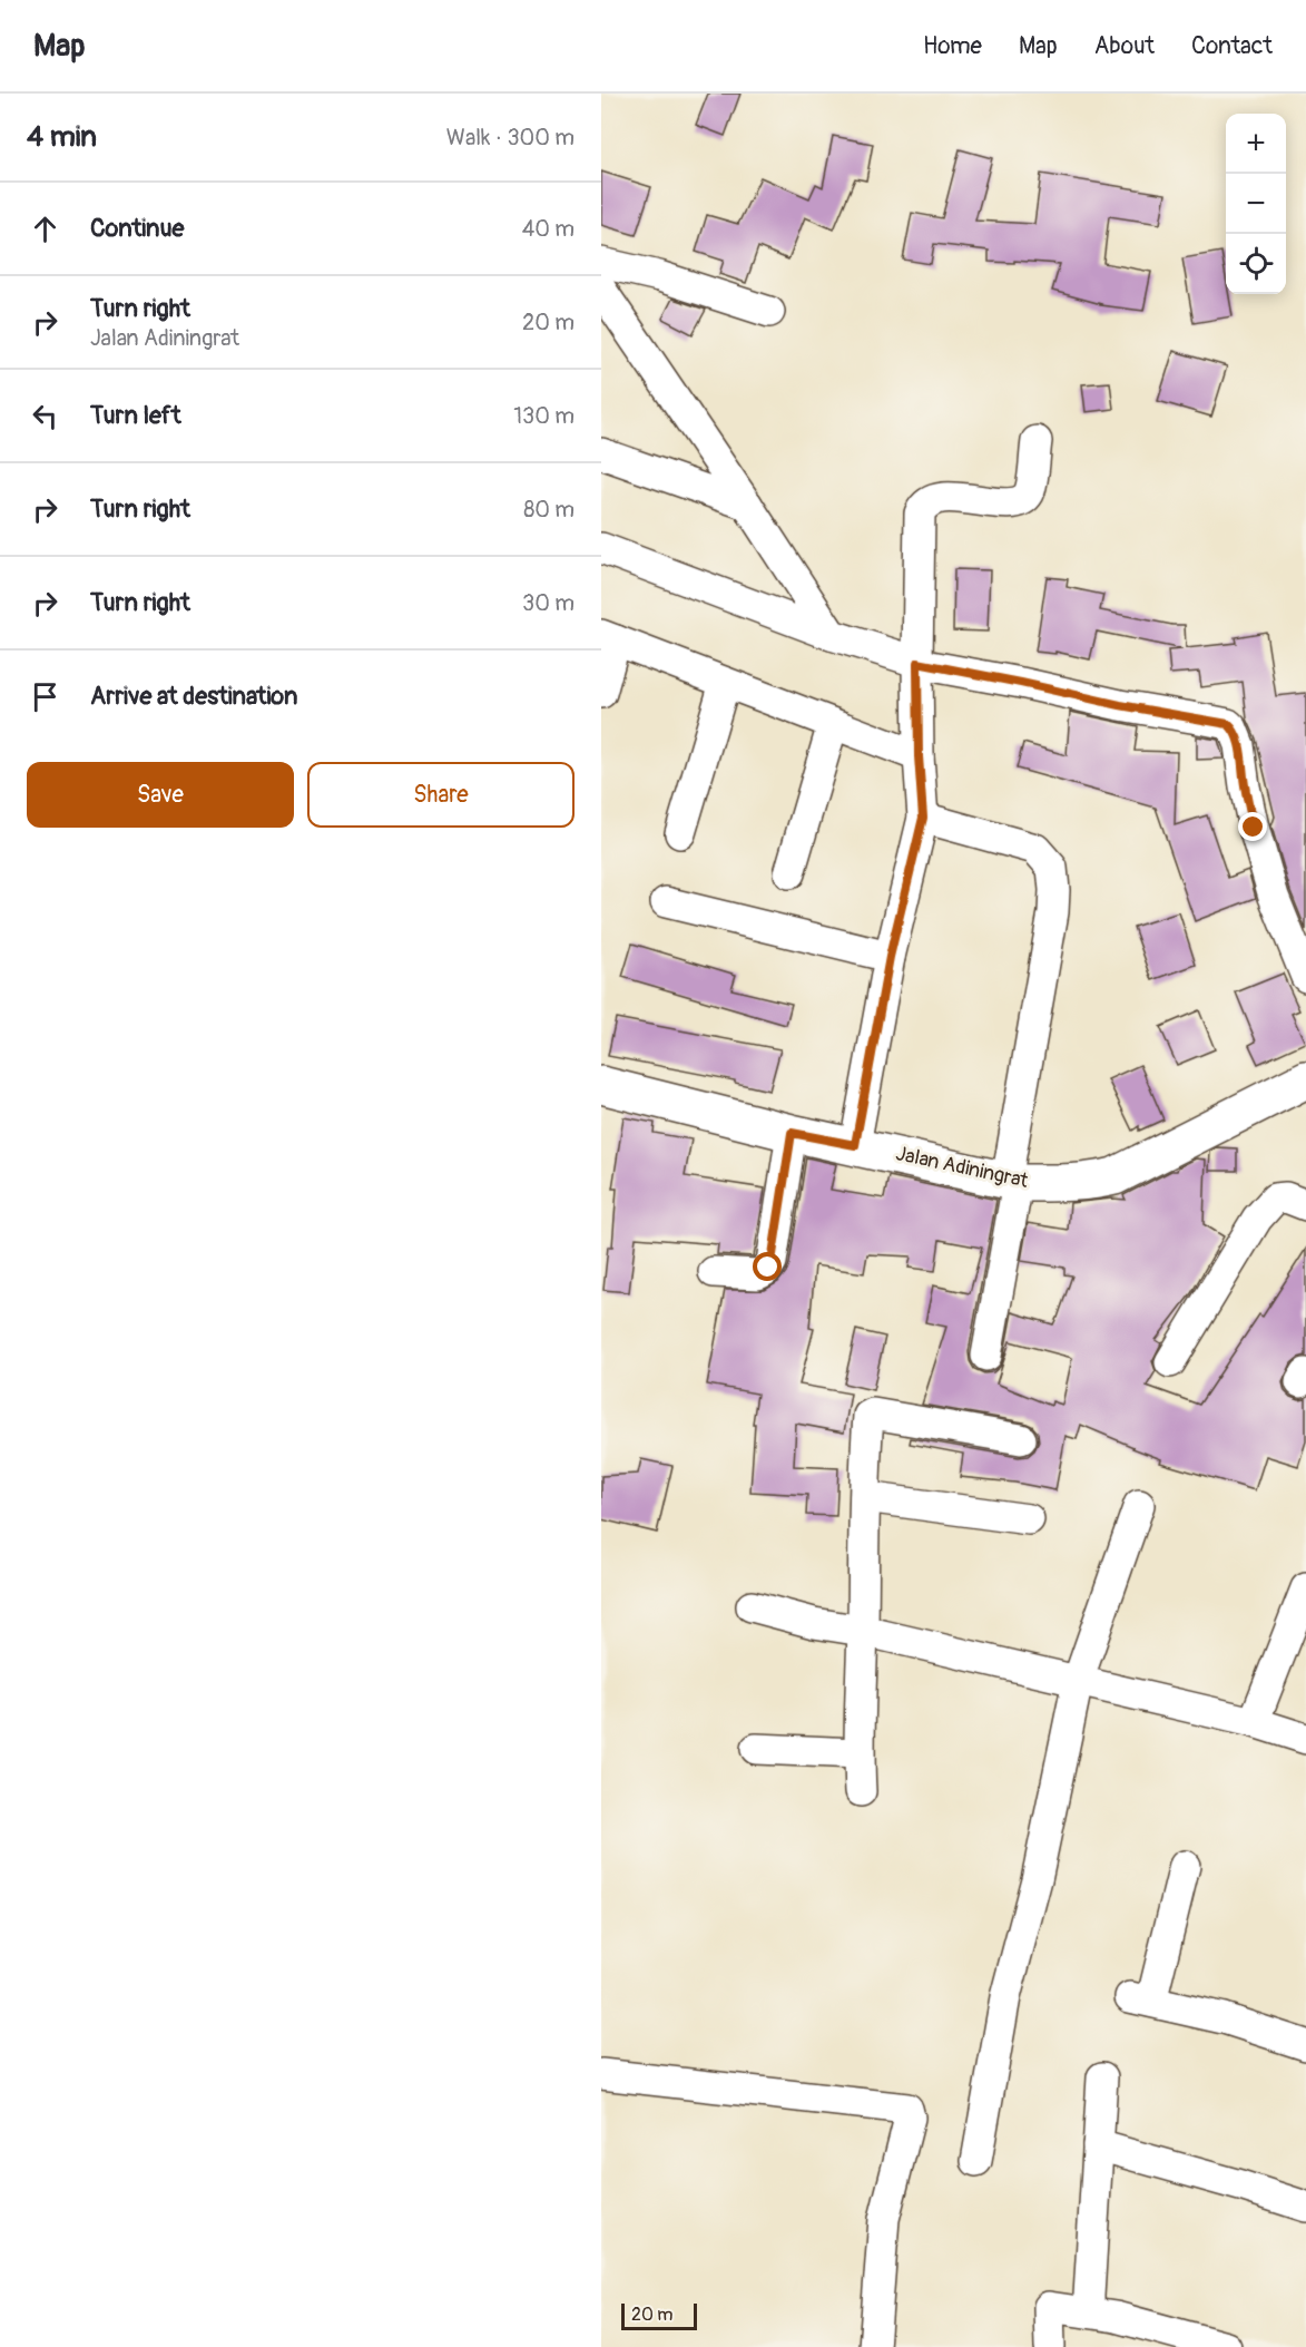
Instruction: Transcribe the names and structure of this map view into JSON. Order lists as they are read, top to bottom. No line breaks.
{"streets":{"street":["Jalan Adiningrat"]},"scale_bar":"20 m","page":{"header":"Map","nav":["Home","Map","About","Contact"],"heading":["4 min","Walk · 300 m"],"map_buttons":["+","−"],"list":[["Continue","40 m"],["Turn right","Jalan Adiningrat","20 m"],["Turn left","130 m"],["Turn right","80 m"],["Turn right","30 m"],"Arrive at destination"],"buttons":["Save","Share"],"scale":"20 m"}}
